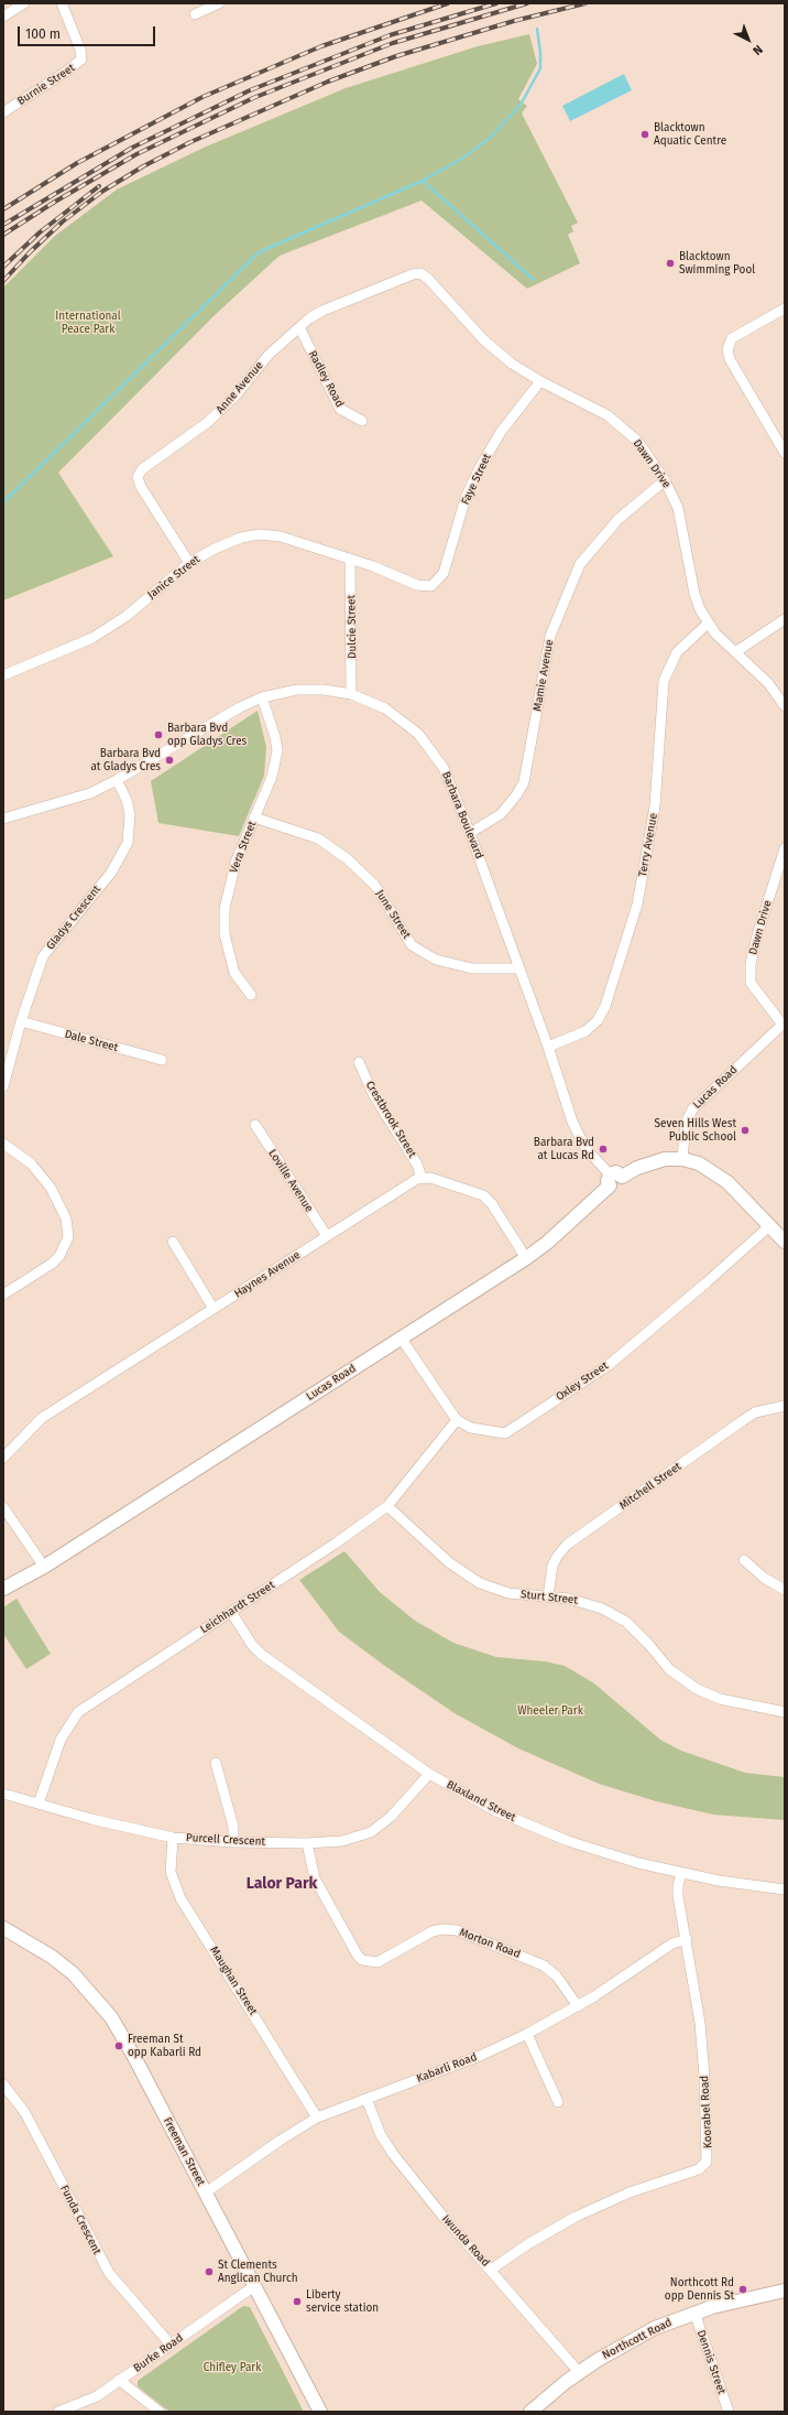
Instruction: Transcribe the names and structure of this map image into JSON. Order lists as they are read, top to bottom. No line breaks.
{"streets":{"street":["Burnie Street","Radley Road","Anne Avenue","Dawn Drive","Faye Street","Janice Street","Dulcie Street","Mamie Avenue","Barbara Boulevard","Terry Avenue","Vera Street","June Street","Gladys Crescent","Dale Street","Lucas Road","Crestbrook Street","Loville Avenue","Haynes Avenue","Oxley Street","Mitchell Street","Sturt Street","Leichhardt Street","Blaxland Street","Purcell Crescent","Morton Road","Maughan Street","Kabarli Road","Koorabel Road","Freeman Street","Funda Crescent","Iwunda Road","Northcott Road","Burke Road","Dennis Street"]},"crossings":[["Radley Road","Anne Avenue"],["Anne Avenue","Dawn Drive"],["Anne Avenue","Janice Street"],["Dawn Drive","Faye Street"],["Dawn Drive","Mamie Avenue"],["Dawn Drive","Terry Avenue"],["Dawn Drive","Lucas Road"],["Faye Street","Janice Street"],["Janice Street","Dulcie Street"],["Dulcie Street","Barbara Boulevard"],["Mamie Avenue","Barbara Boulevard"],["Barbara Boulevard","Terry Avenue"],["Barbara Boulevard","Vera Street"],["Barbara Boulevard","June Street"],["Barbara Boulevard","Gladys Crescent"],["Barbara Boulevard","Lucas Road"],["Vera Street","June Street"],["Gladys Crescent","Dale Street"],["Crestbrook Street","Haynes Avenue"],["Loville Avenue","Haynes Avenue"],["Oxley Street","Leichhardt Street"],["Mitchell Street","Sturt Street"],["Sturt Street","Leichhardt Street"],["Leichhardt Street","Blaxland Street"],["Leichhardt Street","Purcell Crescent"],["Blaxland Street","Purcell Crescent"],["Blaxland Street","Koorabel Road"],["Purcell Crescent","Morton Road"],["Purcell Crescent","Maughan Street"],["Morton Road","Kabarli Road"],["Maughan Street","Kabarli Road"],["Kabarli Road","Koorabel Road"],["Kabarli Road","Freeman Street"],["Kabarli Road","Iwunda Road"],["Koorabel Road","Iwunda Road"],["Freeman Street","Burke Road"],["Funda Crescent","Burke Road"],["Iwunda Road","Northcott Road"],["Northcott Road","Dennis Street"]],"districts":["Lalor Park"],"parks":["International Peace Park","Wheeler Park","Chifley Park"],"places":["Blacktown Aquatic Centre","Blacktown Swimming Pool","Barbara Bvd opp Gladys Cres","Barbara Bvd at Gladys Cres","Seven Hills West Public School","Barbara Bvd at Lucas Rd","Freeman St opp Kabarli Rd","St Clements Anglican Church","Northcott Rd opp Dennis St","Liberty service station"],"scale_bar":"100 m","north":"bottom right"}
